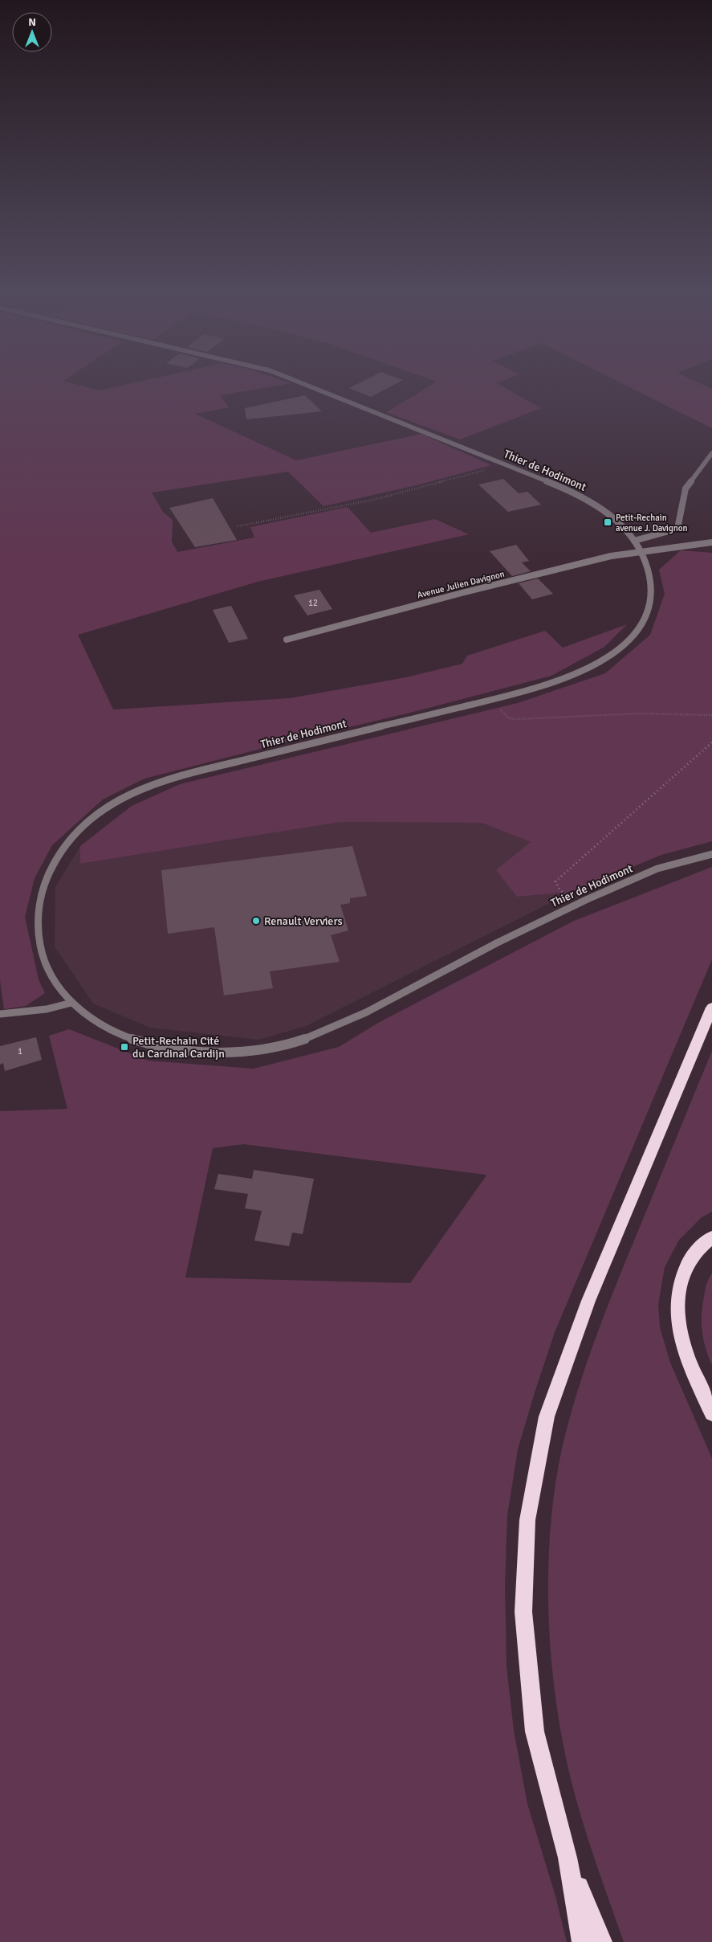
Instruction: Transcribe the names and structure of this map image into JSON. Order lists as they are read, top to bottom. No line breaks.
{"streets":{"street":["Thier de Hodimont","Avenue Julien Davignon"]},"crossings":[["Thier de Hodimont","Avenue Julien Davignon"]],"places":{"transit":["Petit-Rechain avenue J. Davignon","Petit-Rechain Cité du Cardinal Cardijn"],"other":["Renault Verviers"]},"house_numbers":["12","1"],"north":"top"}
